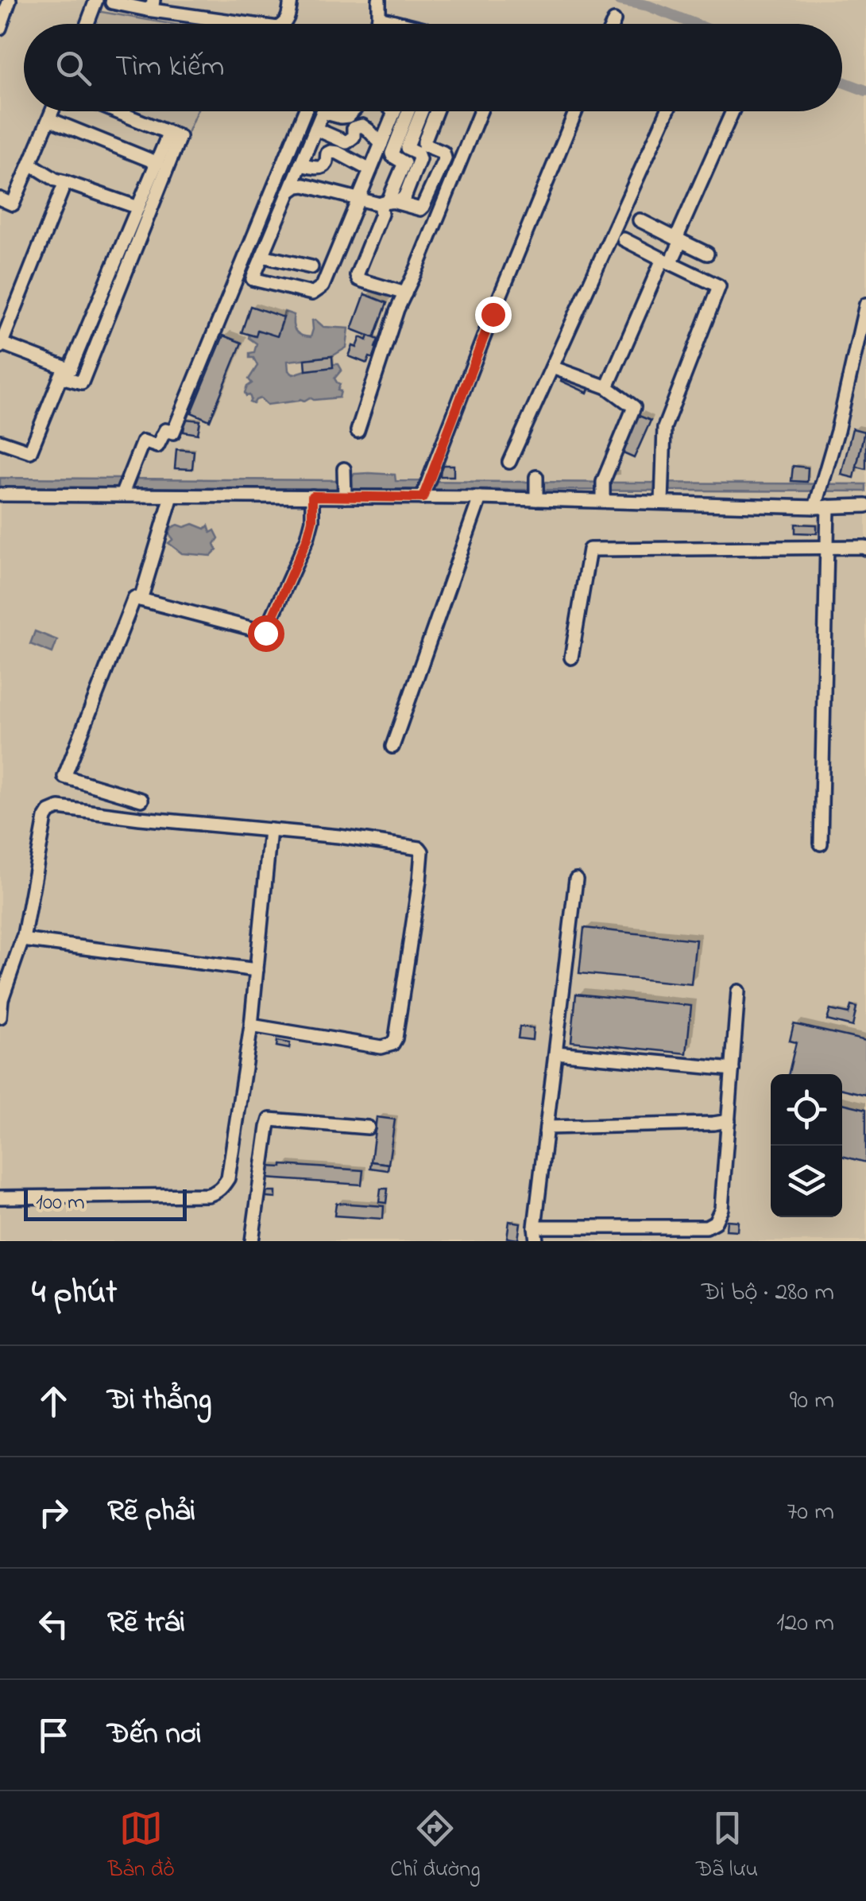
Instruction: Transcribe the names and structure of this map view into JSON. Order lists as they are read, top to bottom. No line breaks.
{"scale_bar":"100 m","page":{"search":"Tìm kiếm","scale":"100 m","heading":["4 phút","Đi bộ · 280 m"],"list":[["Đi thẳng","90 m"],["Rẽ phải","70 m"],["Rẽ trái","120 m"],"Đến nơi"],"nav":["Bản đồ","Chỉ đường","Đã lưu"]}}
